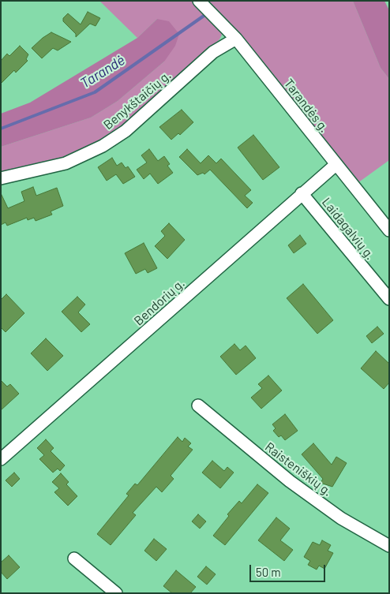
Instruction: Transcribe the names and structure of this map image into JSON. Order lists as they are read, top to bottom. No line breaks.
{"streets":{"street":["Benykštaičių g.","Tarandės g.","Laidagalvių g.","Bendorių g.","Raisteniškių g."]},"crossings":[["Benykštaičių g.","Tarandės g."],["Tarandės g.","Bendorių g."],["Laidagalvių g.","Bendorių g."]],"water":["Tarandė"],"scale_bar":"50 m"}
